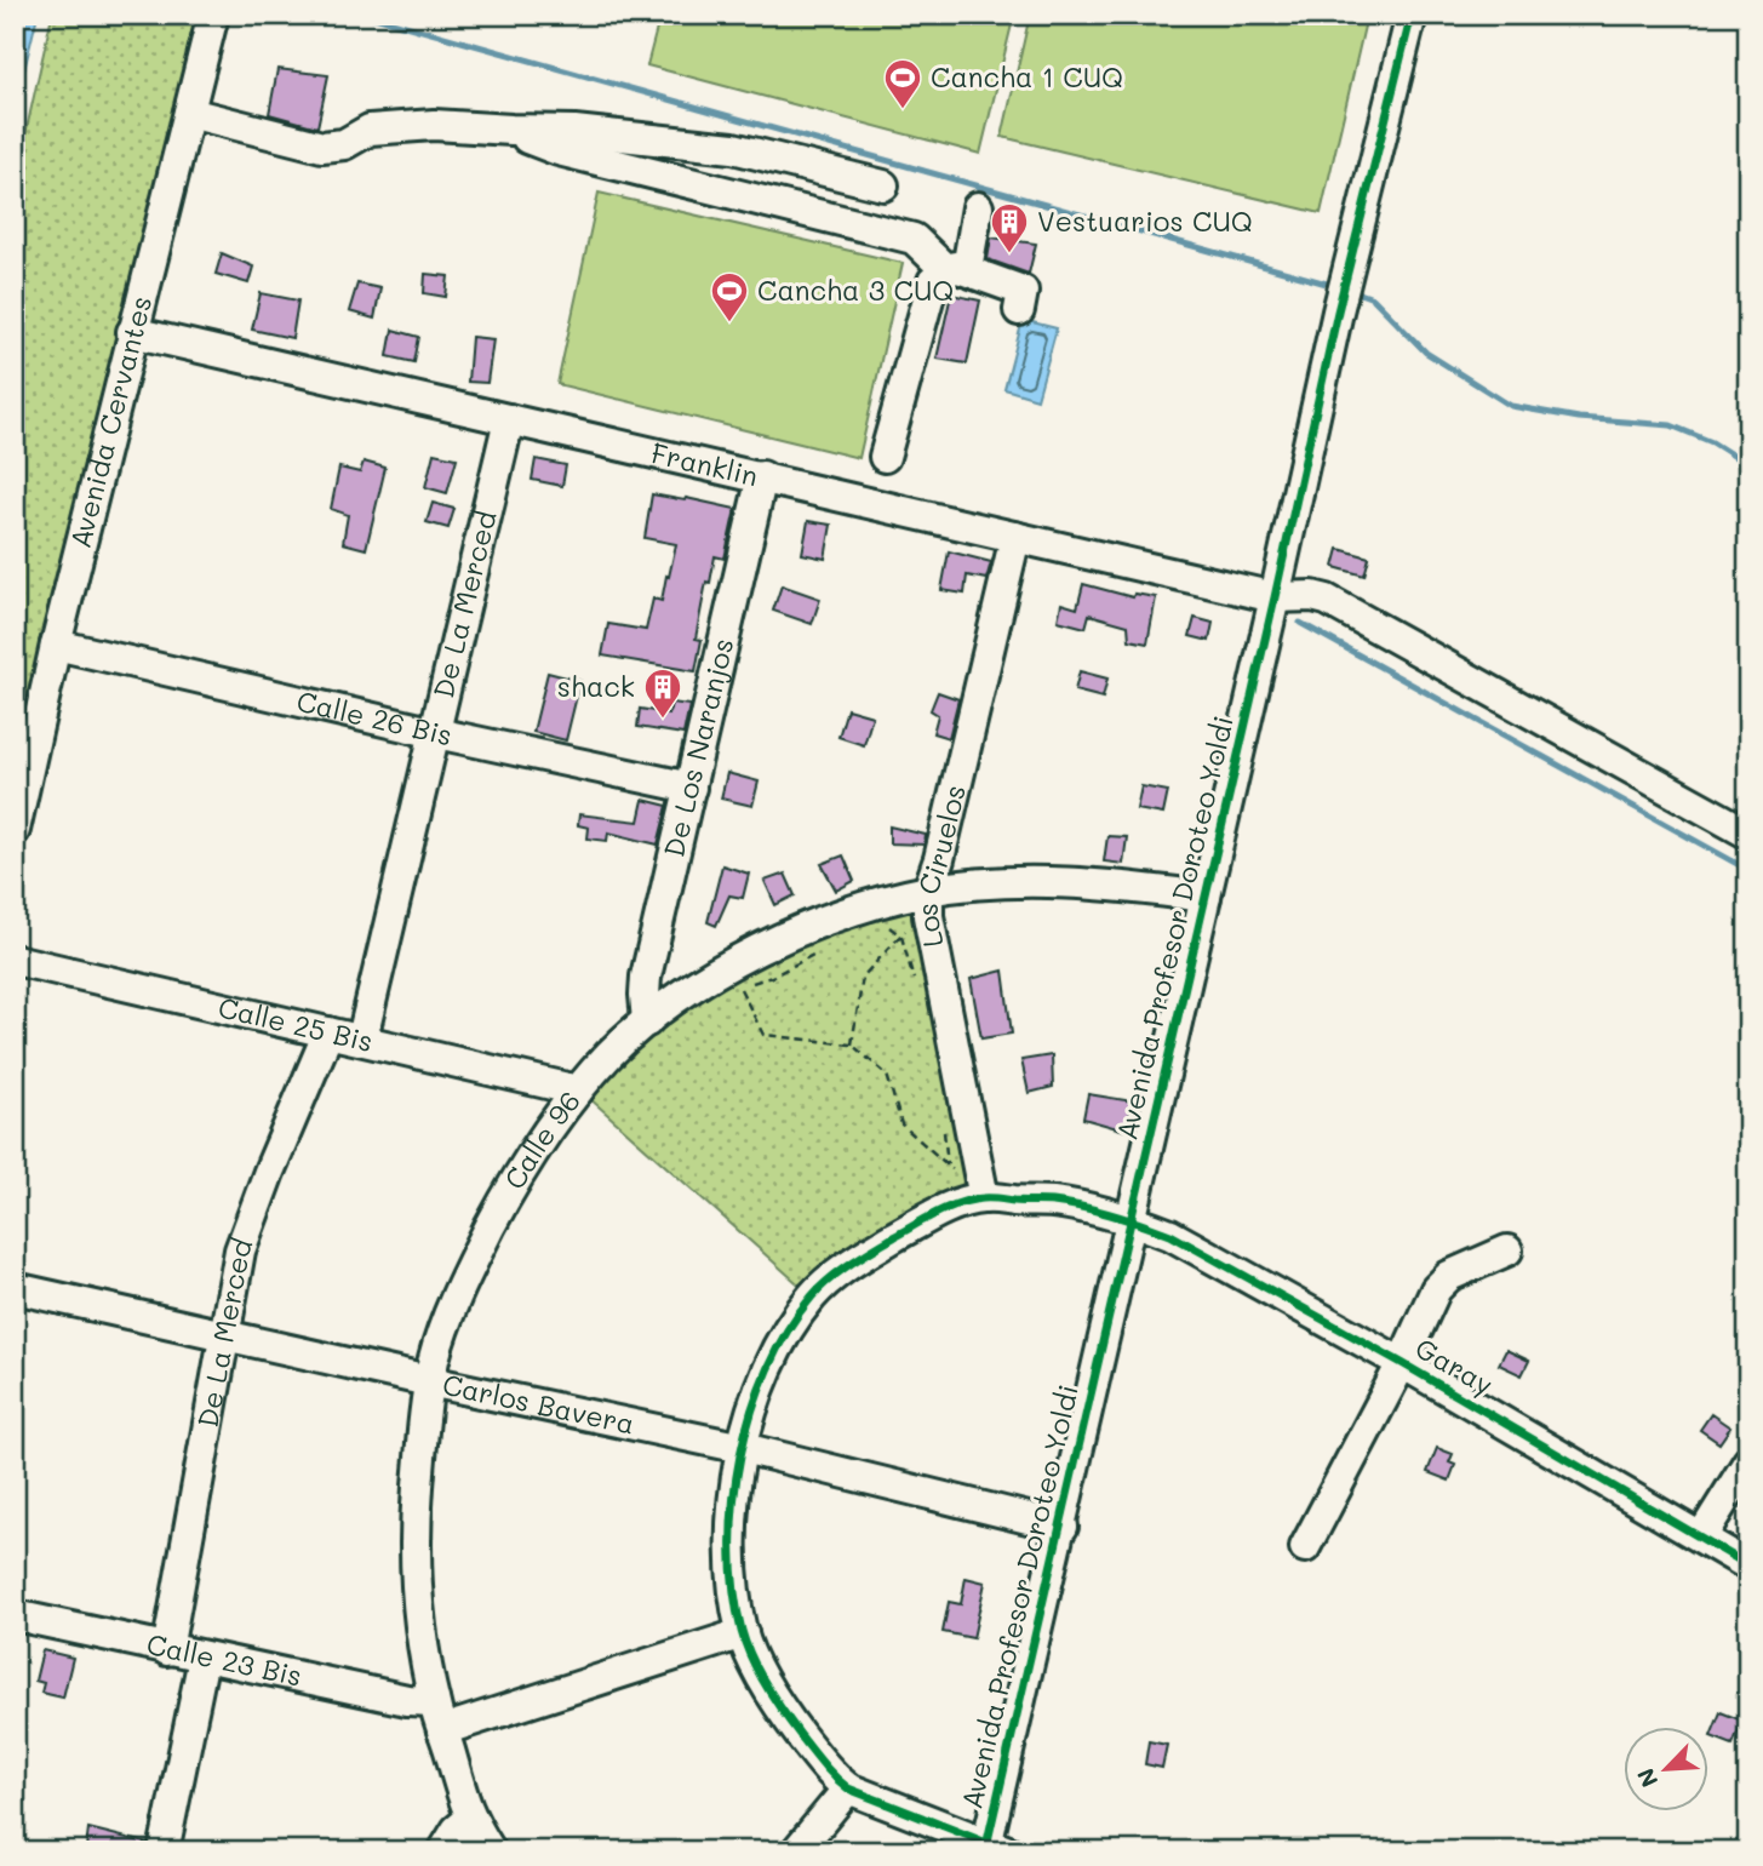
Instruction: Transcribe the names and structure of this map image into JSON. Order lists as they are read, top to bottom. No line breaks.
{"streets":{"street":["Avenida Cervantes","Franklin","De La Merced","Calle 26 Bis","De Los Naranjos","Los Ciruelos","Avenida Profesor Doroteo Yoldi","Calle 25 Bis","Calle 96","Garay","Carlos Bavera","Calle 23 Bis"]},"crossings":[["Avenida Cervantes","Franklin"],["Avenida Cervantes","Calle 26 Bis"],["Franklin","De La Merced"],["Franklin","De Los Naranjos"],["Franklin","Los Ciruelos"],["Franklin","Avenida Profesor Doroteo Yoldi"],["De La Merced","Calle 26 Bis"],["De La Merced","Calle 25 Bis"],["De La Merced","Carlos Bavera"],["De La Merced","Calle 23 Bis"],["Calle 26 Bis","De Los Naranjos"],["De Los Naranjos","Calle 96"],["Los Ciruelos","Calle 96"],["Los Ciruelos","Garay"],["Avenida Profesor Doroteo Yoldi","Calle 96"],["Avenida Profesor Doroteo Yoldi","Garay"],["Avenida Profesor Doroteo Yoldi","Carlos Bavera"],["Calle 25 Bis","Calle 96"],["Calle 96","Carlos Bavera"],["Calle 96","Calle 23 Bis"],["Garay","Carlos Bavera"],["Garay","Calle 23 Bis"]],"places":{"sports":["Cancha 1 CUQ","Cancha 3 CUQ"],"building":["Vestuarios CUQ","shack"]},"north":"bottom left"}
